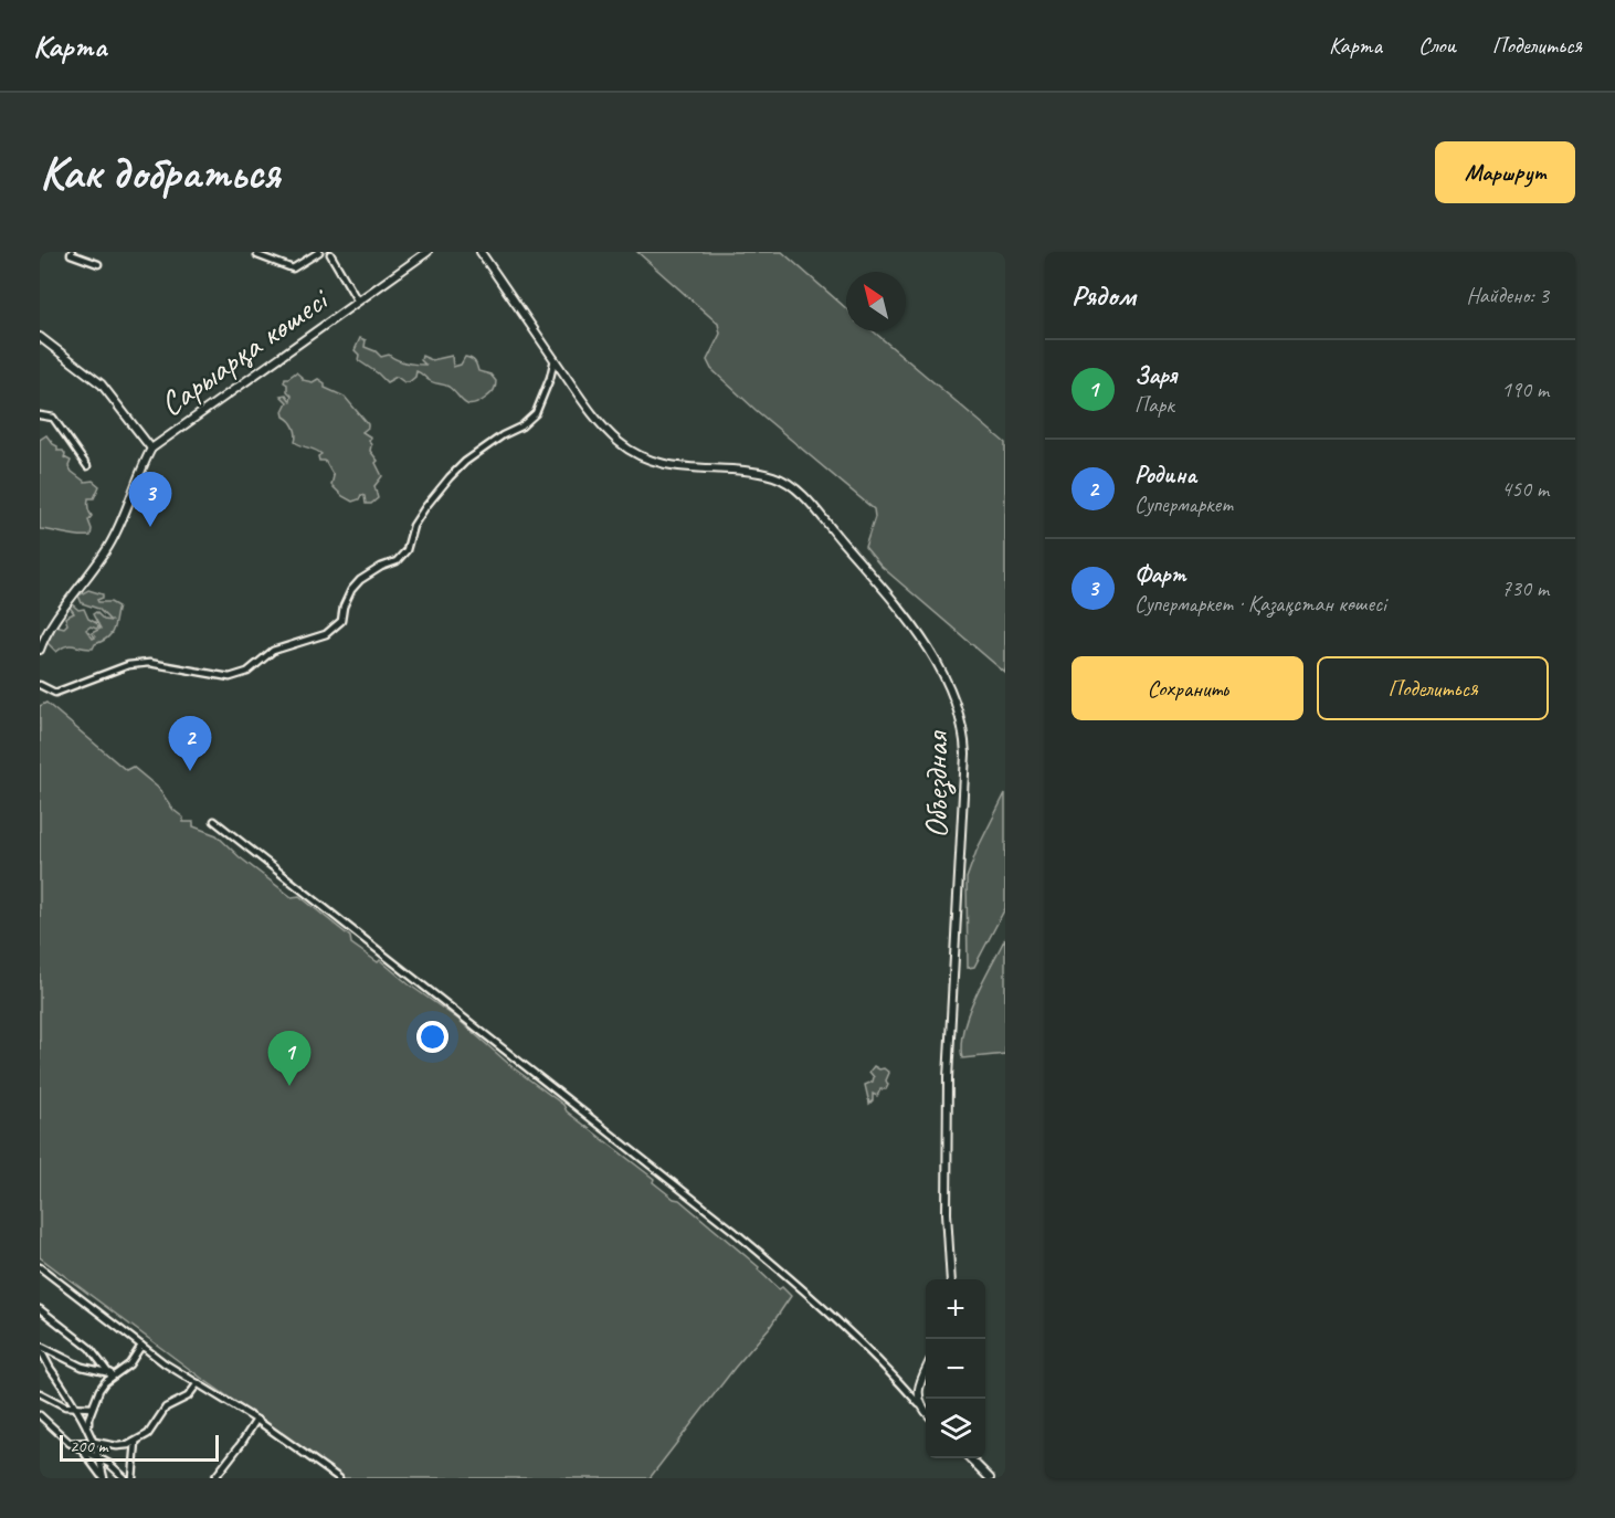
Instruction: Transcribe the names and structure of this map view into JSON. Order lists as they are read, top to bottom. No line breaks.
{"streets":{"main road":["Сарыарқа көшесі","Объездная"]},"scale_bar":"200 m","north":"top left","page":{"header":"Карта","nav":["Карта","Слои","Поделиться"],"buttons":["Маршрут",["Сохранить","Поделиться"]],"title":"Как добраться","heading":["Рядом","Найдено: 3"],"list":[{"mark":"1","name":"Заря","note":"Парк","value":"190 m"},{"mark":"2","name":"Родина","note":"Супермаркет","value":"450 m"},{"mark":"3","name":"Фарт","note":"Супермаркет · Қазақстан көшесі","value":"730 m"}],"pins":["3","2","1"],"map_buttons":["+","−"],"scale":"200 m"}}
